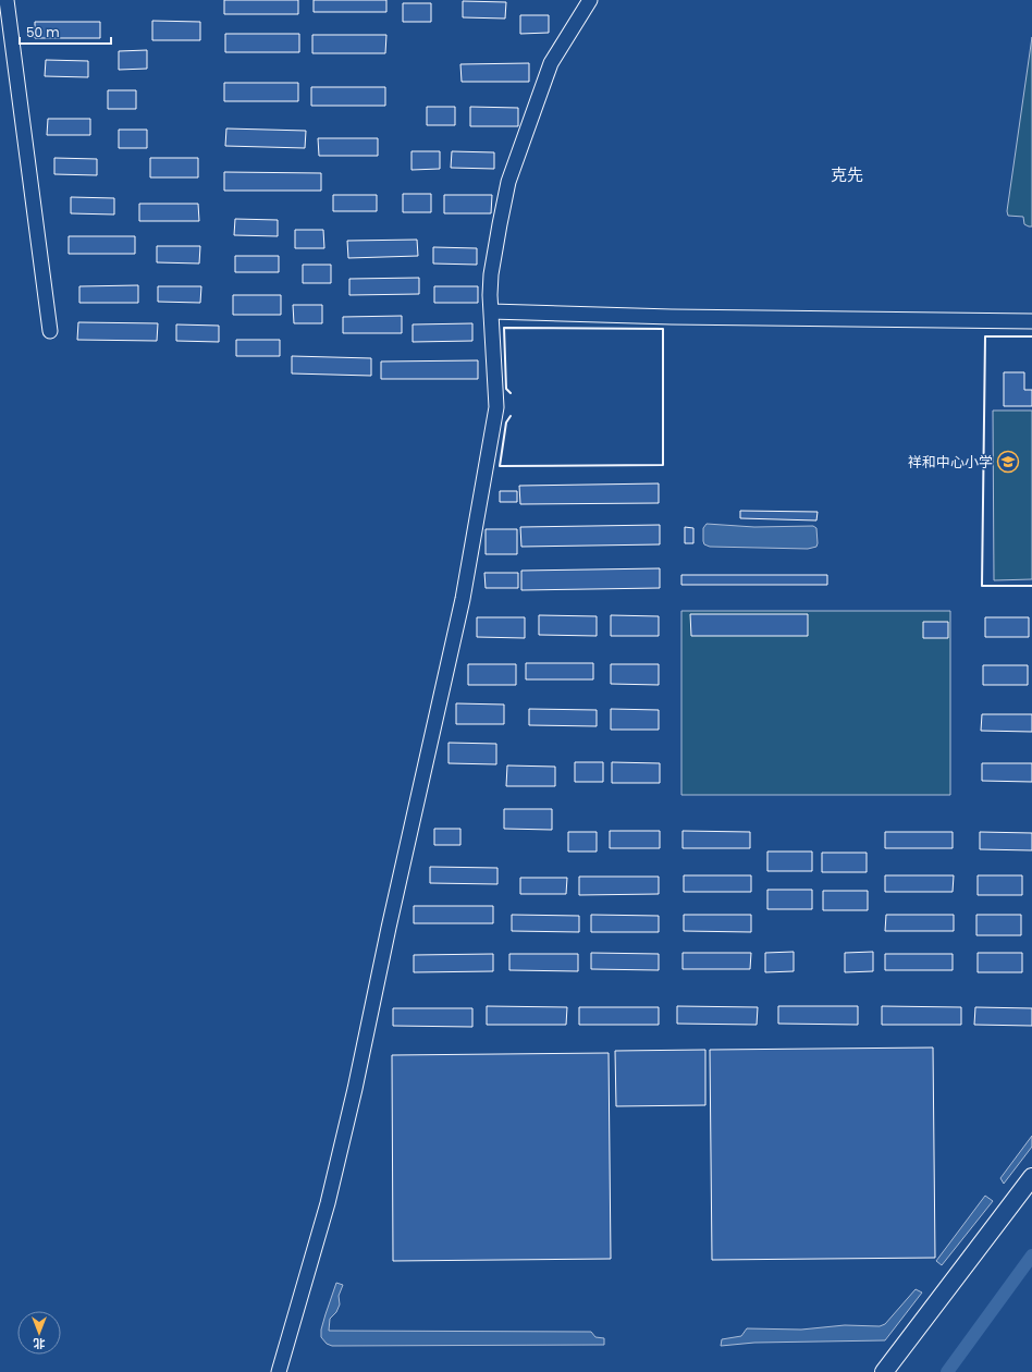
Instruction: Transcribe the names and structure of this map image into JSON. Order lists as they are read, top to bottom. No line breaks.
{"districts":["克先"],"places":{"school or university":["祥和中心小学"]},"scale_bar":"50 m","north":"bottom"}
